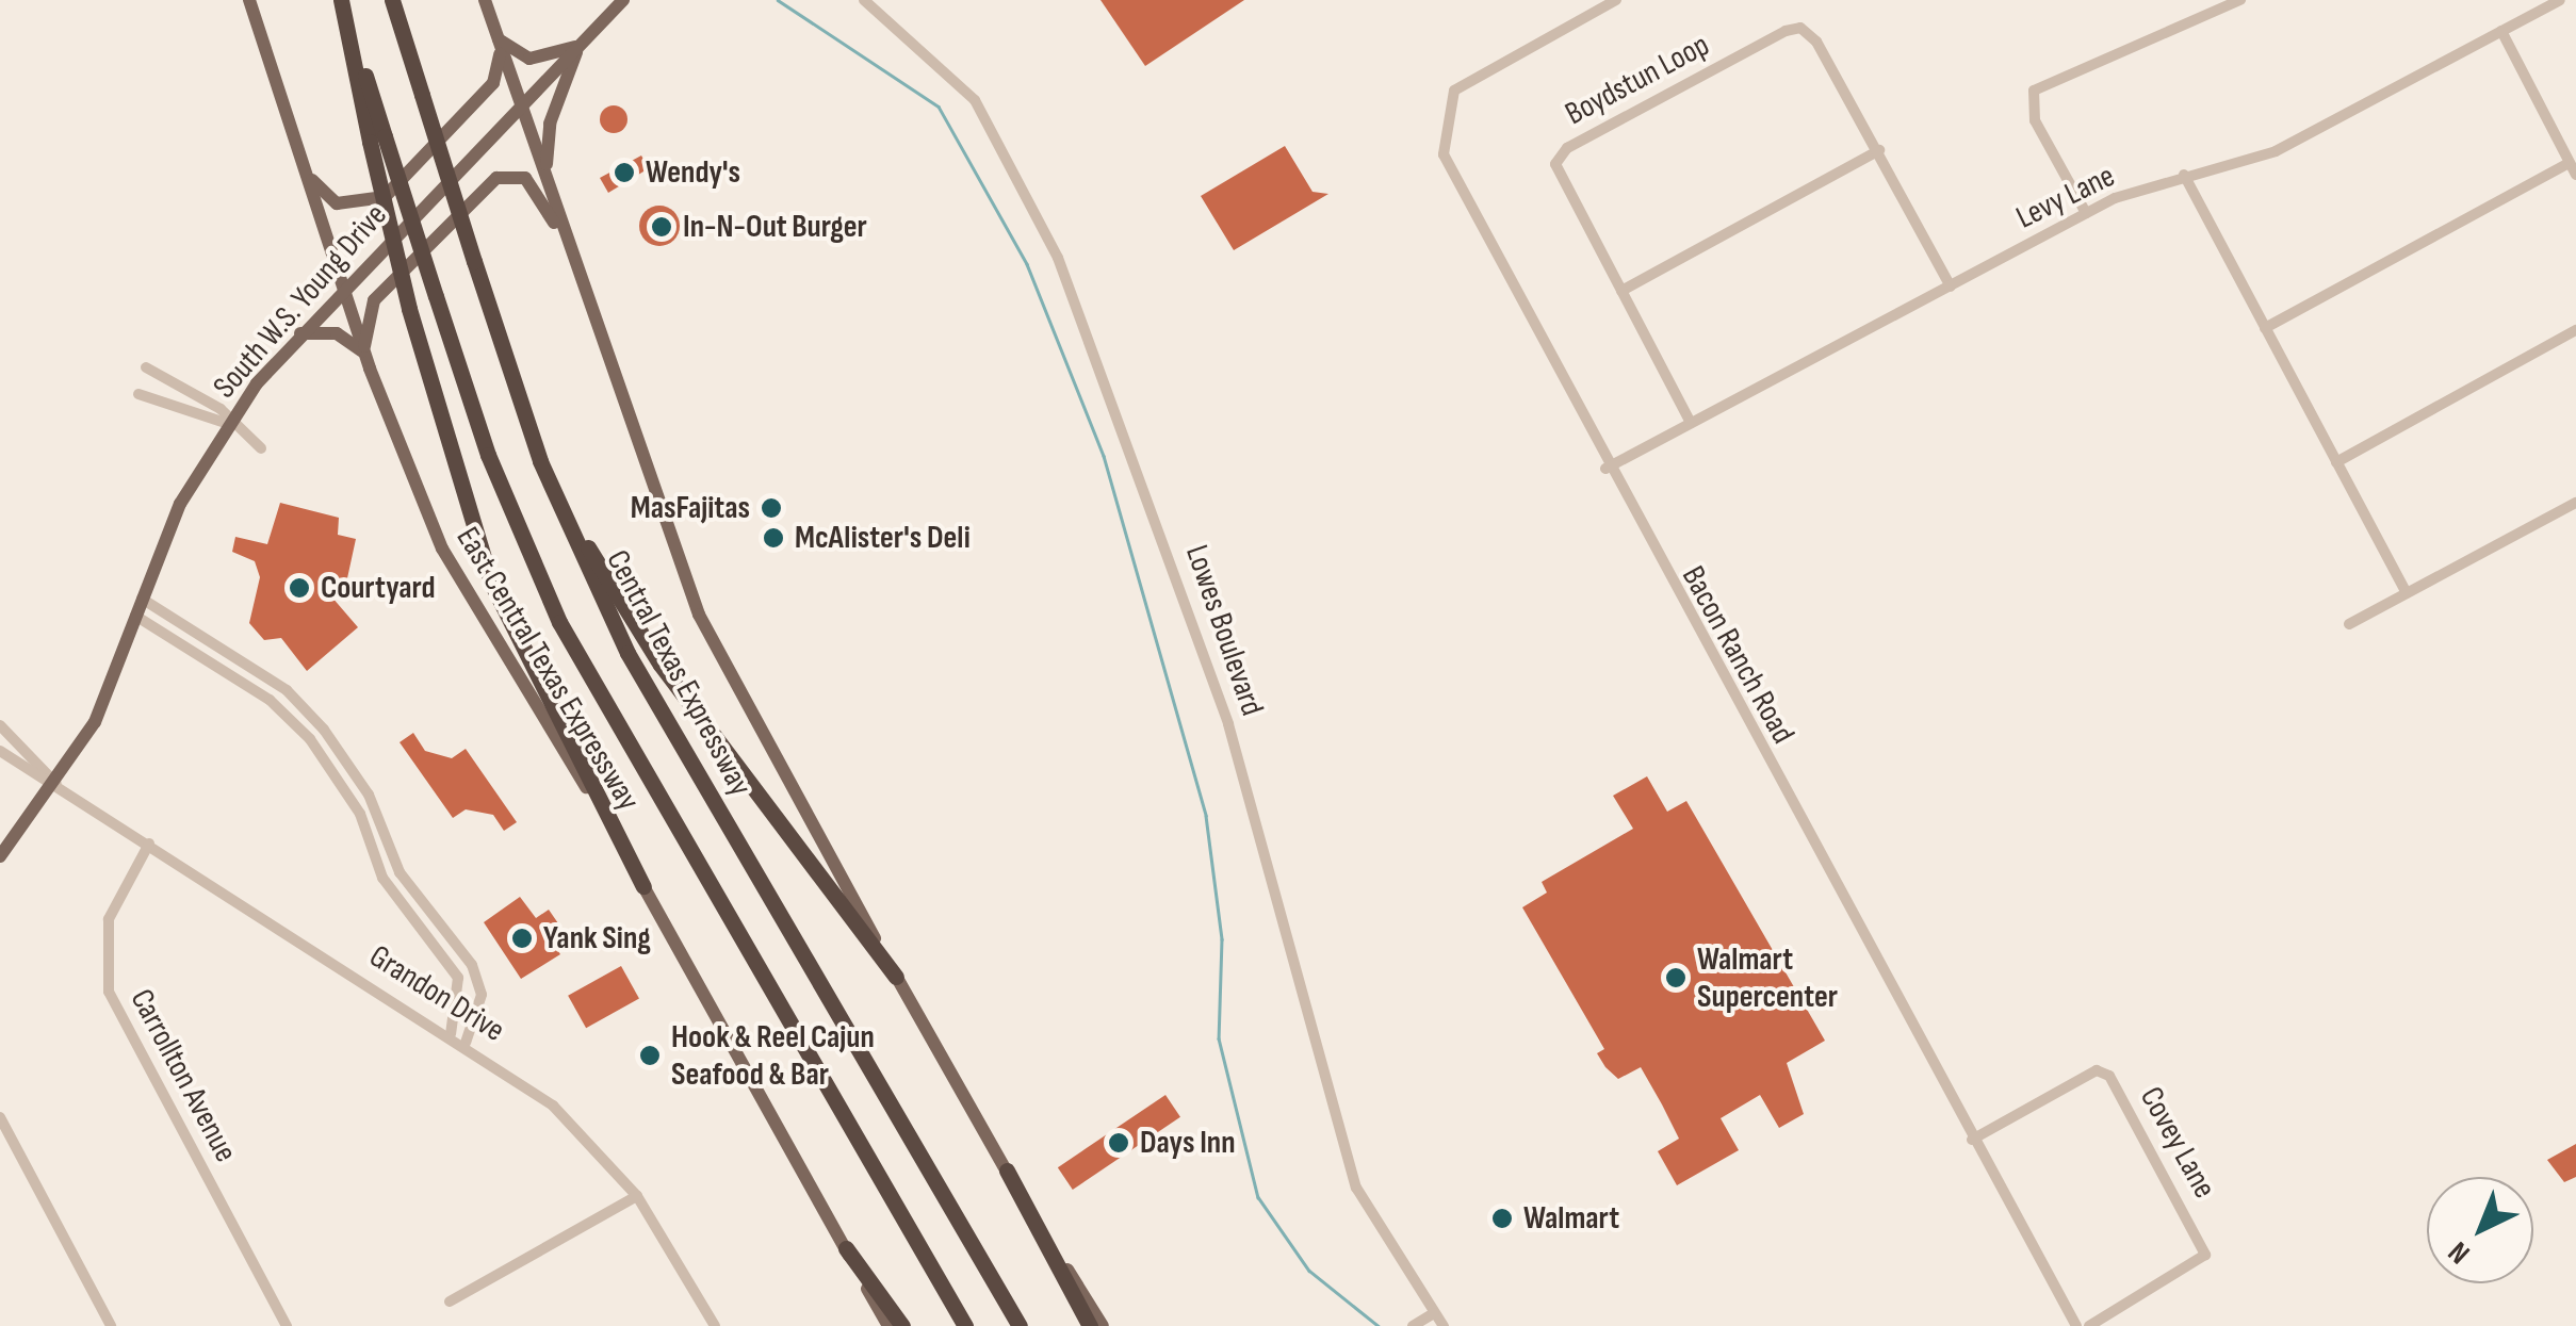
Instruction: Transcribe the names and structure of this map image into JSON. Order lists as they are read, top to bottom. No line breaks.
{"streets":{"highway":["Central Texas Expressway"],"main road":["South W.S. Young Drive","East Central Texas Expressway"],"street":["Boydstun Loop","Levy Lane","Lowes Boulevard","Bacon Ranch Road","Grandon Drive","Carrollton Avenue","Covey Lane"]},"crossings":[["Boydstun Loop","Levy Lane"],["Levy Lane","Bacon Ranch Road"],["South W.S. Young Drive","East Central Texas Expressway"],["South W.S. Young Drive","Grandon Drive"],["Bacon Ranch Road","Covey Lane"],["Grandon Drive","Carrollton Avenue"]],"places":["Wendy's","In-N-Out Burger","MasFajitas","McAlister's Deli","Courtyard","Yank Sing","Walmart Supercenter","Hook & Reel Cajun Seafood & Bar","Days Inn","Walmart"],"north":"bottom left"}
